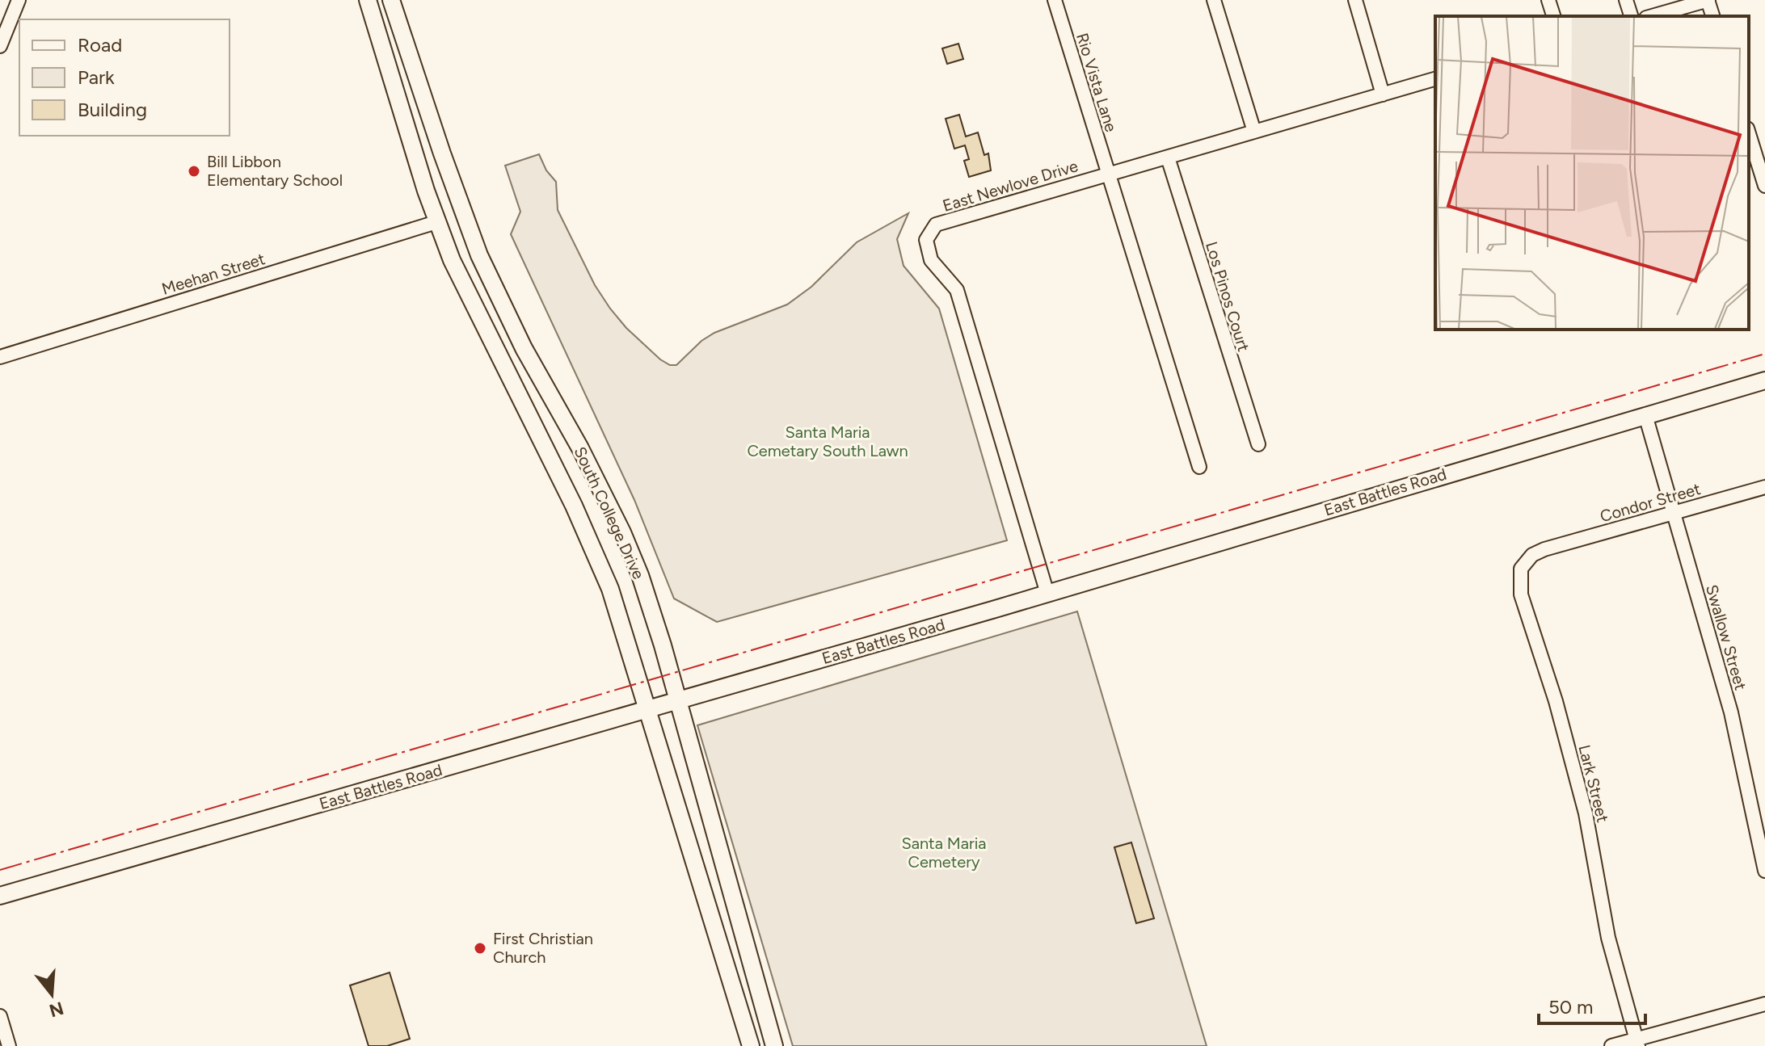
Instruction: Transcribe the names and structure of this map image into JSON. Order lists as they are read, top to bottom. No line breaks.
{"streets":{"street":["Rio Vista Lane","East Newlove Drive","Meehan Street","Los Pinos Court","East Battles Road","Condor Street","South College Drive","Swallow Street","Lark Street"]},"crossings":[["Rio Vista Lane","East Newlove Drive"],["East Newlove Drive","Los Pinos Court"],["East Newlove Drive","East Battles Road"],["Meehan Street","South College Drive"],["East Battles Road","South College Drive"],["East Battles Road","Swallow Street"],["Condor Street","Swallow Street"],["Condor Street","Lark Street"]],"parks":["Santa Maria Cemetary South Lawn","Santa Maria Cemetery"],"places":["Bill Libbon Elementary School","First Christian Church"],"legend":["Road","Park","Building"],"scale_bar":"50 m","north":"bottom"}
